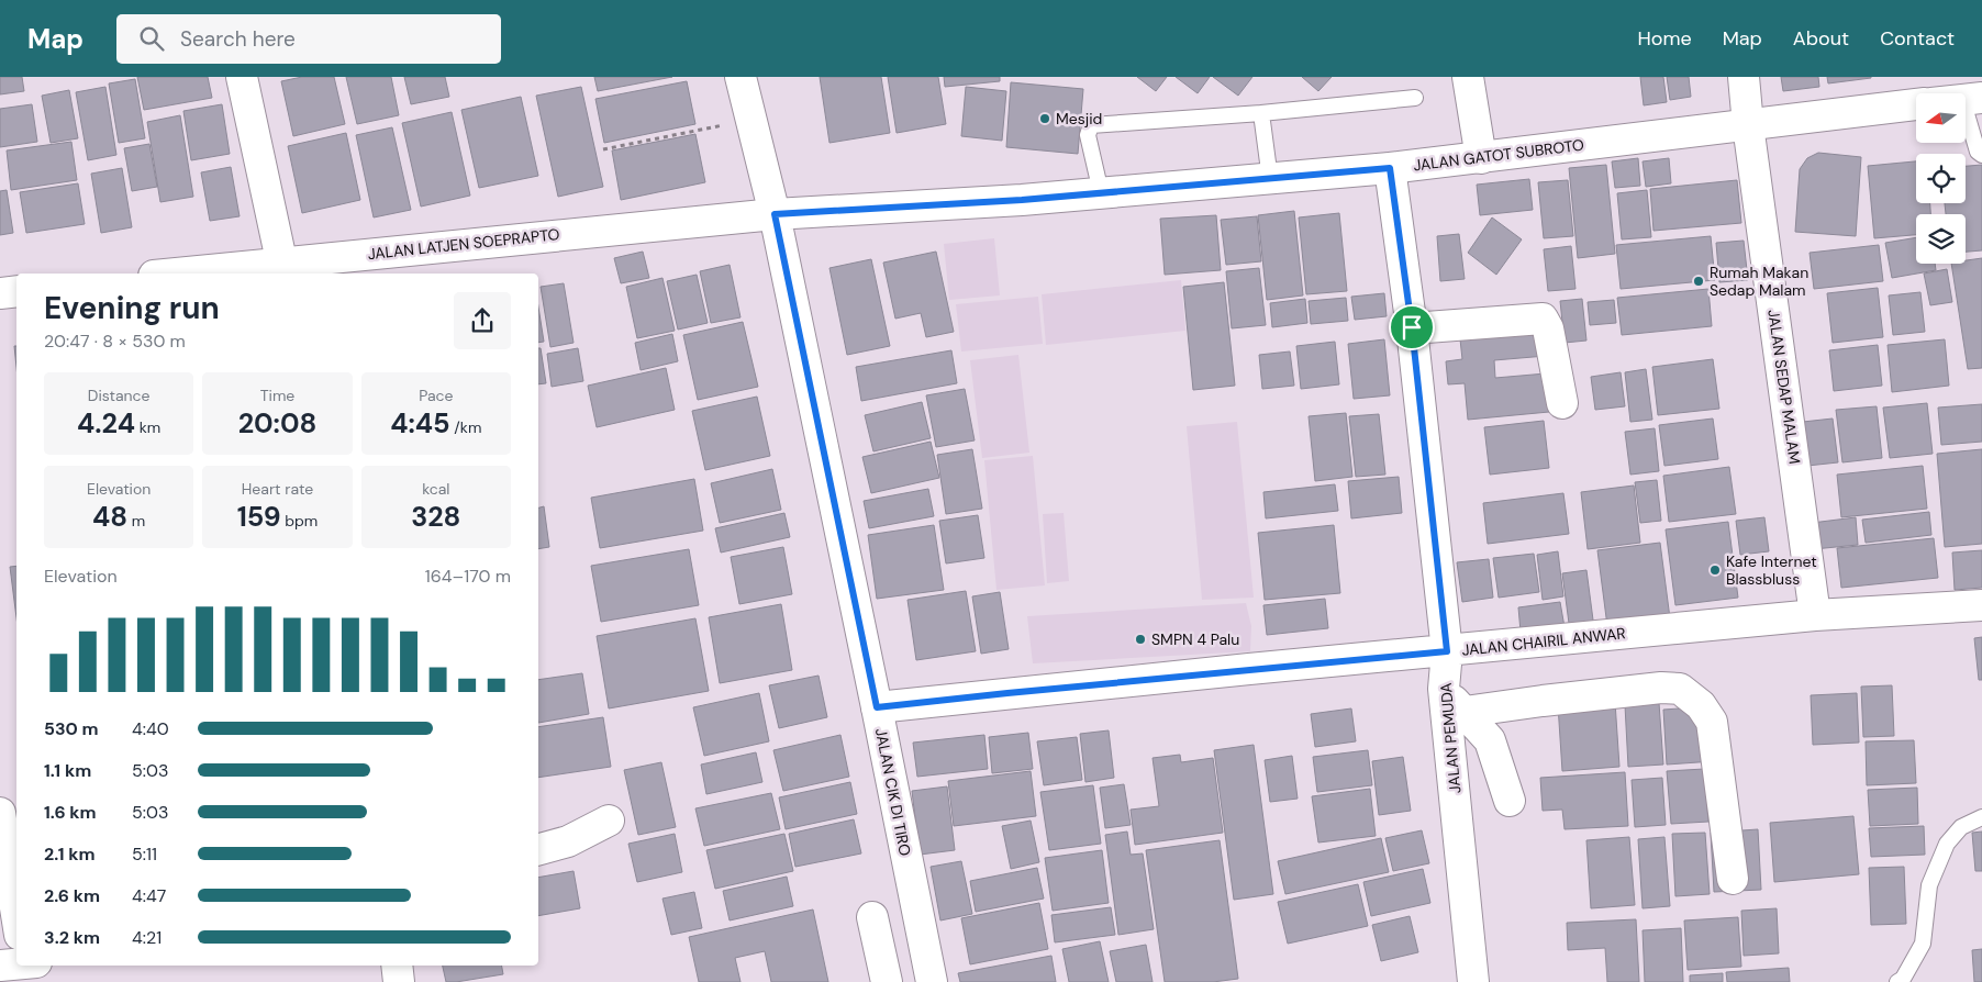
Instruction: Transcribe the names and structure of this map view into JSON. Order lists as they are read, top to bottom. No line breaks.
{"streets":{"street":["JALAN GATOT SUBROTO","JALAN LATJEN SOEPRAPTO","JALAN SEDAP MALAM","JALAN CHAIRIL ANWAR","JALAN PEMUDA","JALAN CIK DI TIRO"]},"crossings":[["JALAN GATOT SUBROTO","JALAN LATJEN SOEPRAPTO"],["JALAN GATOT SUBROTO","JALAN SEDAP MALAM"],["JALAN GATOT SUBROTO","JALAN PEMUDA"],["JALAN GATOT SUBROTO","JALAN CIK DI TIRO"],["JALAN LATJEN SOEPRAPTO","JALAN CIK DI TIRO"],["JALAN SEDAP MALAM","JALAN CHAIRIL ANWAR"],["JALAN CHAIRIL ANWAR","JALAN PEMUDA"],["JALAN CHAIRIL ANWAR","JALAN CIK DI TIRO"]],"places":["Mesjid","Rumah Makan Sedap Malam","Kafe Internet Blassbluss","SMPN 4 Palu"],"north":"left","page":{"header":"Map","search":"Search here","nav":["Home","Map","About","Contact"],"heading":["Evening run","20:47 · 8 × 530 m"],"stats":[["Distance","4.24 km"],["Time","20:08"],["Pace","4:45 /km"],["Elevation","48 m"],["Heart rate","159 bpm"],["kcal","328"]],"chart":["Elevation","164–170 m"],"list":[{"name":"530 m","note":"4:40"},{"name":"1.1 km","note":"5:03"},{"name":"1.6 km","note":"5:03"},{"name":"2.1 km","note":"5:11"},{"name":"2.6 km","note":"4:47"},{"name":"3.2 km","note":"4:21"}]}}
